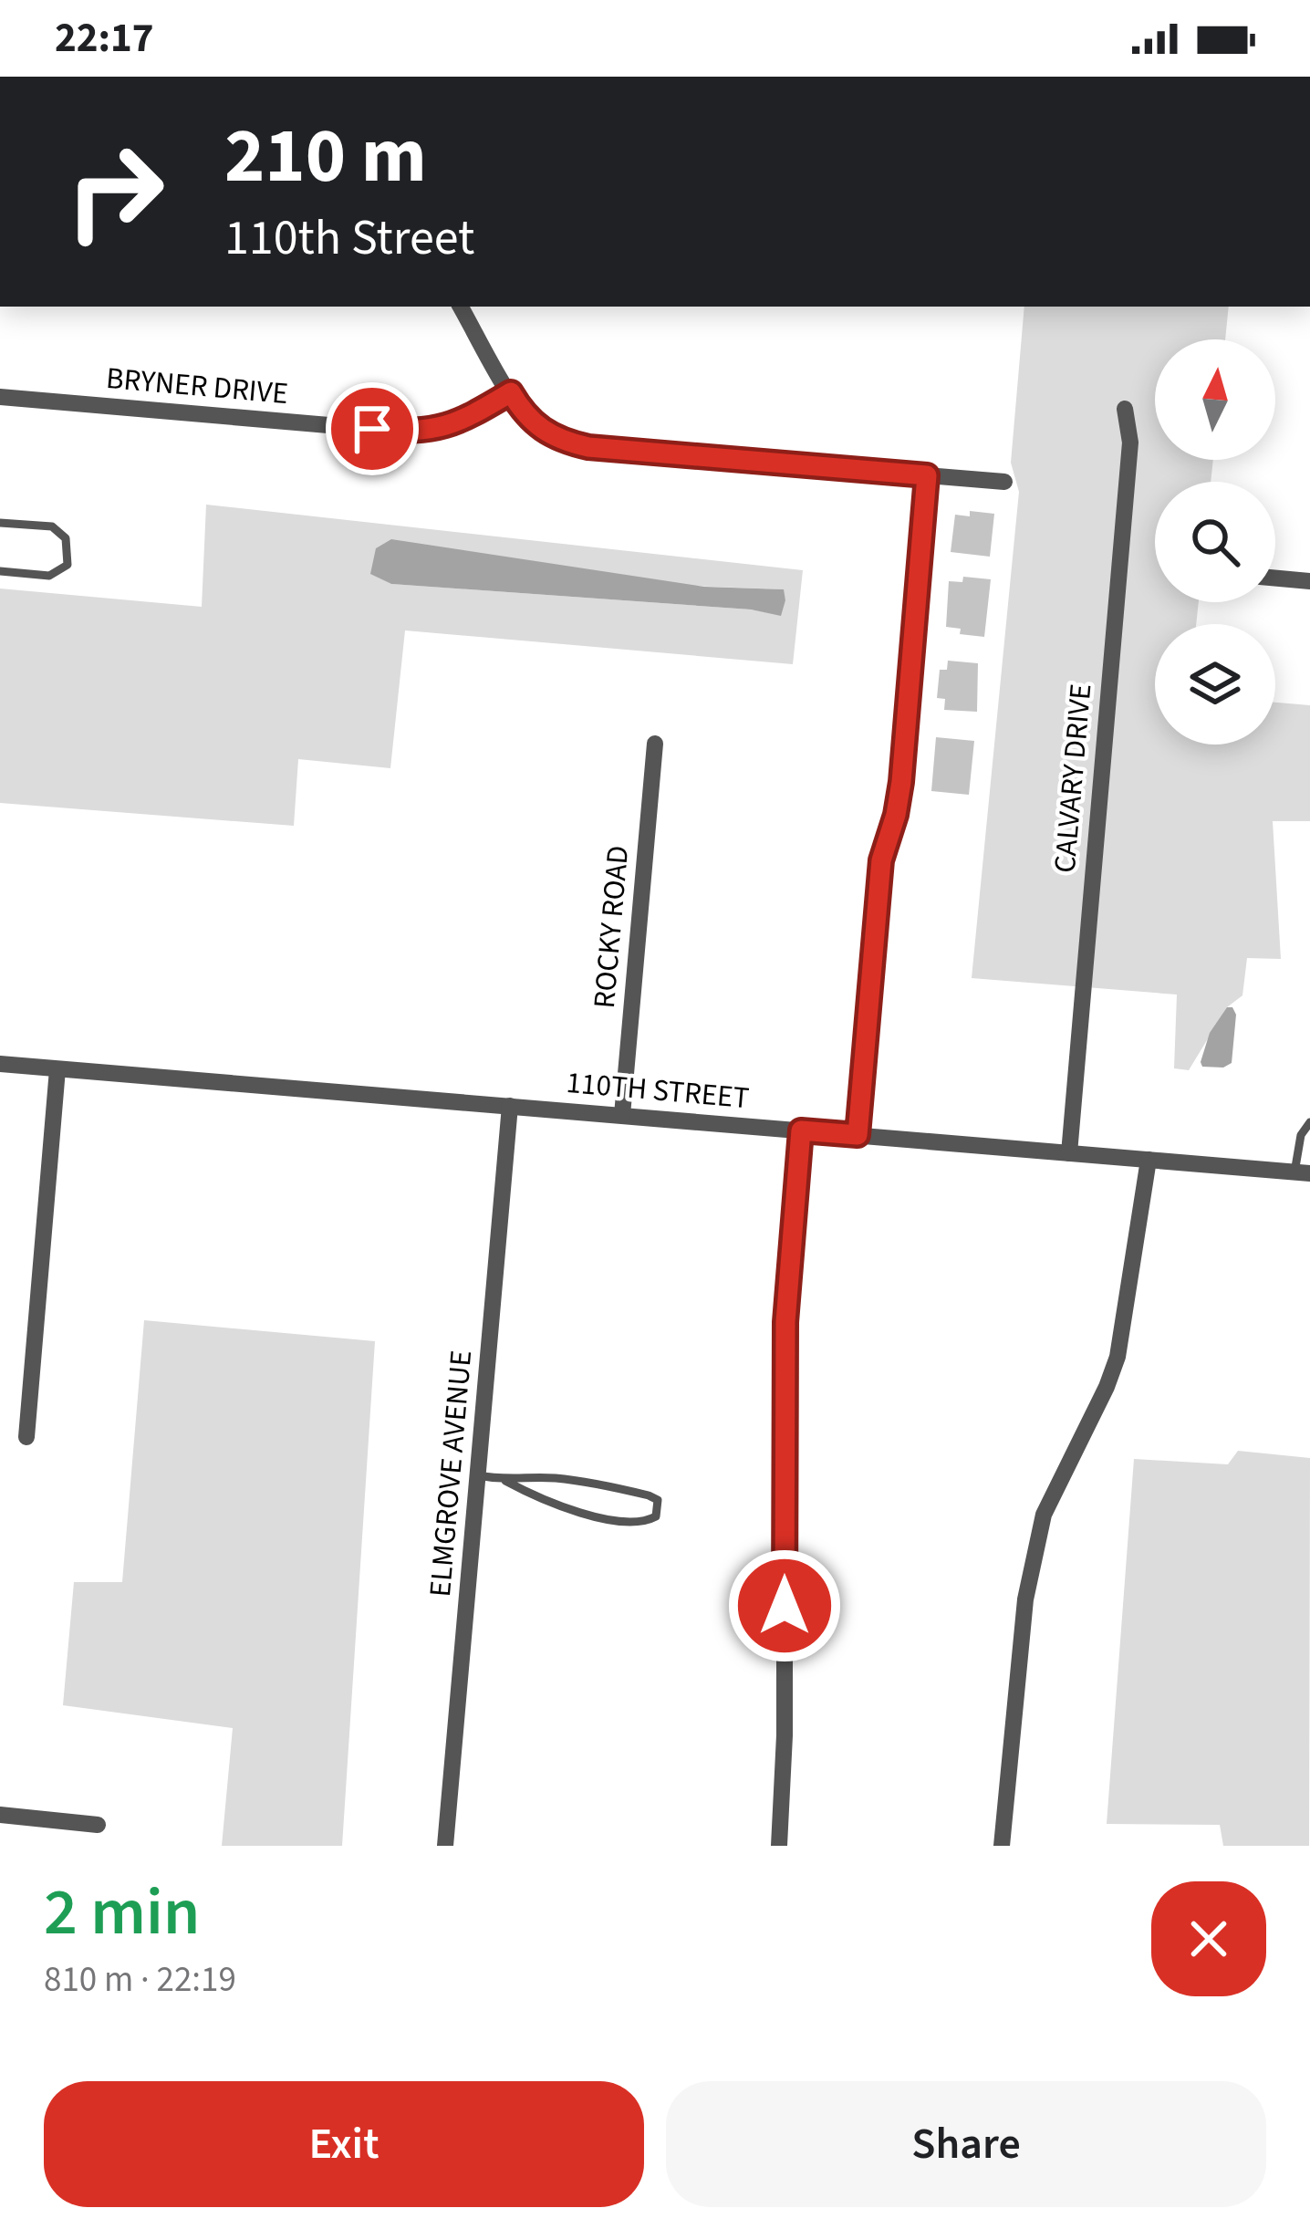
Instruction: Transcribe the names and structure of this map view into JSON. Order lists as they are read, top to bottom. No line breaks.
{"streets":{"street":["BRYNER DRIVE","CALVARY DRIVE","ROCKY ROAD","110TH STREET","ELMGROVE AVENUE"]},"crossings":[["CALVARY DRIVE","110TH STREET"],["ROCKY ROAD","110TH STREET"],["110TH STREET","ELMGROVE AVENUE"]],"north":"top","page":{"status":"22:17","turn":["210 m","110th Street"],"heading":["2 min","810 m · 22:19"],"buttons":["Exit","Share"]}}
